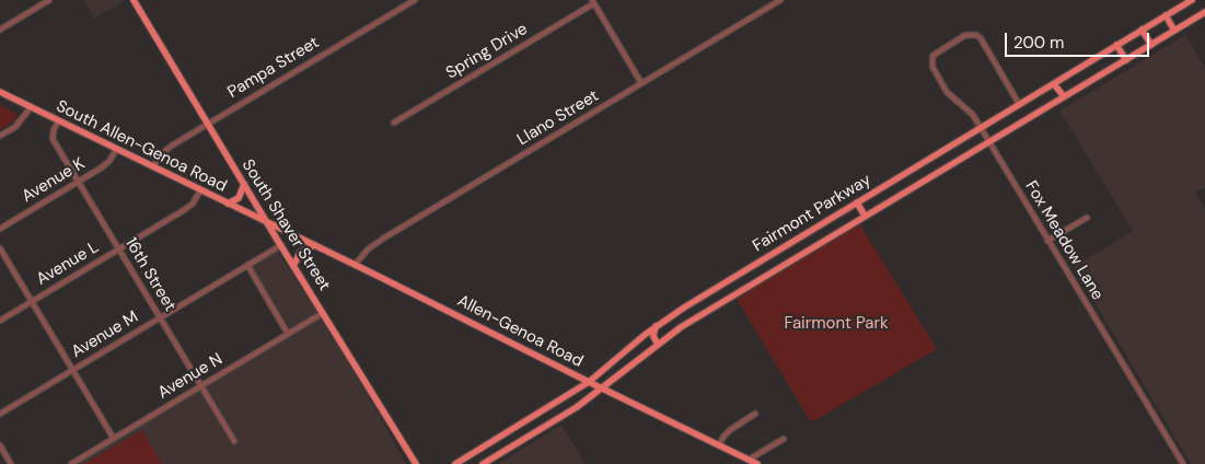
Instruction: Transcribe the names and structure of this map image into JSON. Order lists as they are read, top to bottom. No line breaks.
{"streets":{"main road":["South Allen-Genoa Road","Fairmont Parkway","South Shaver Street","Allen-Genoa Road"],"street":["Spring Drive","Pampa Street","Llano Street","Avenue K","Fox Meadow Lane","Avenue L","16th Street","Avenue M","Avenue N"]},"crossings":[["Pampa Street","South Allen-Genoa Road"],["Pampa Street","South Shaver Street"],["Llano Street","Allen-Genoa Road"],["South Allen-Genoa Road","Avenue K"],["South Allen-Genoa Road","South Shaver Street"],["South Allen-Genoa Road","Avenue L"],["South Allen-Genoa Road","16th Street"],["South Allen-Genoa Road","Allen-Genoa Road"],["Avenue K","16th Street"],["Fairmont Parkway","Fox Meadow Lane"],["Fairmont Parkway","Allen-Genoa Road"],["South Shaver Street","Allen-Genoa Road"],["South Shaver Street","Avenue M"],["South Shaver Street","Avenue N"],["Avenue L","16th Street"],["16th Street","Avenue M"],["16th Street","Avenue N"]],"parks":["Fairmont Park"],"scale_bar":"200 m"}
